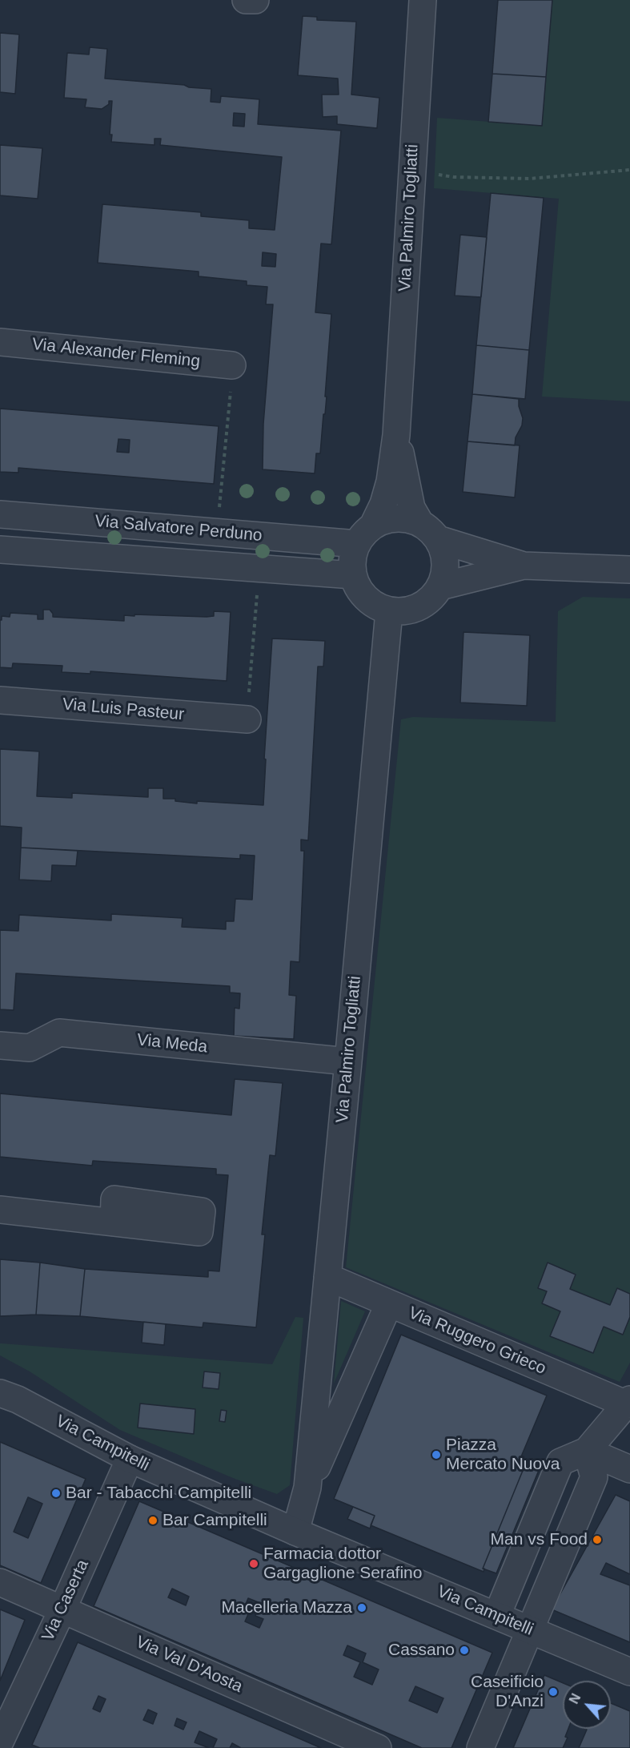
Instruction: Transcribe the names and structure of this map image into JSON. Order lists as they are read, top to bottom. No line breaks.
{"streets":{"street":["Via Palmiro Togliatti","Via Alexander Fleming","Via Salvatore Perduno","Via Luis Pasteur","Via Meda","Via Ruggero Grieco","Via Campitelli","Via Caserta","Via Val D'Aosta"]},"crossings":[["Via Palmiro Togliatti","Via Salvatore Perduno"],["Via Palmiro Togliatti","Via Meda"],["Via Palmiro Togliatti","Via Ruggero Grieco"],["Via Palmiro Togliatti","Via Campitelli"],["Via Campitelli","Via Caserta"],["Via Caserta","Via Val D'Aosta"]],"places":["Piazza Mercato Nuova","Bar - Tabacchi Campitelli","Bar Campitelli","Man vs Food","Farmacia dottor Gargaglione Serafino","Macelleria Mazza","Cassano","Caseificio D'Anzi"],"north":"top left"}
